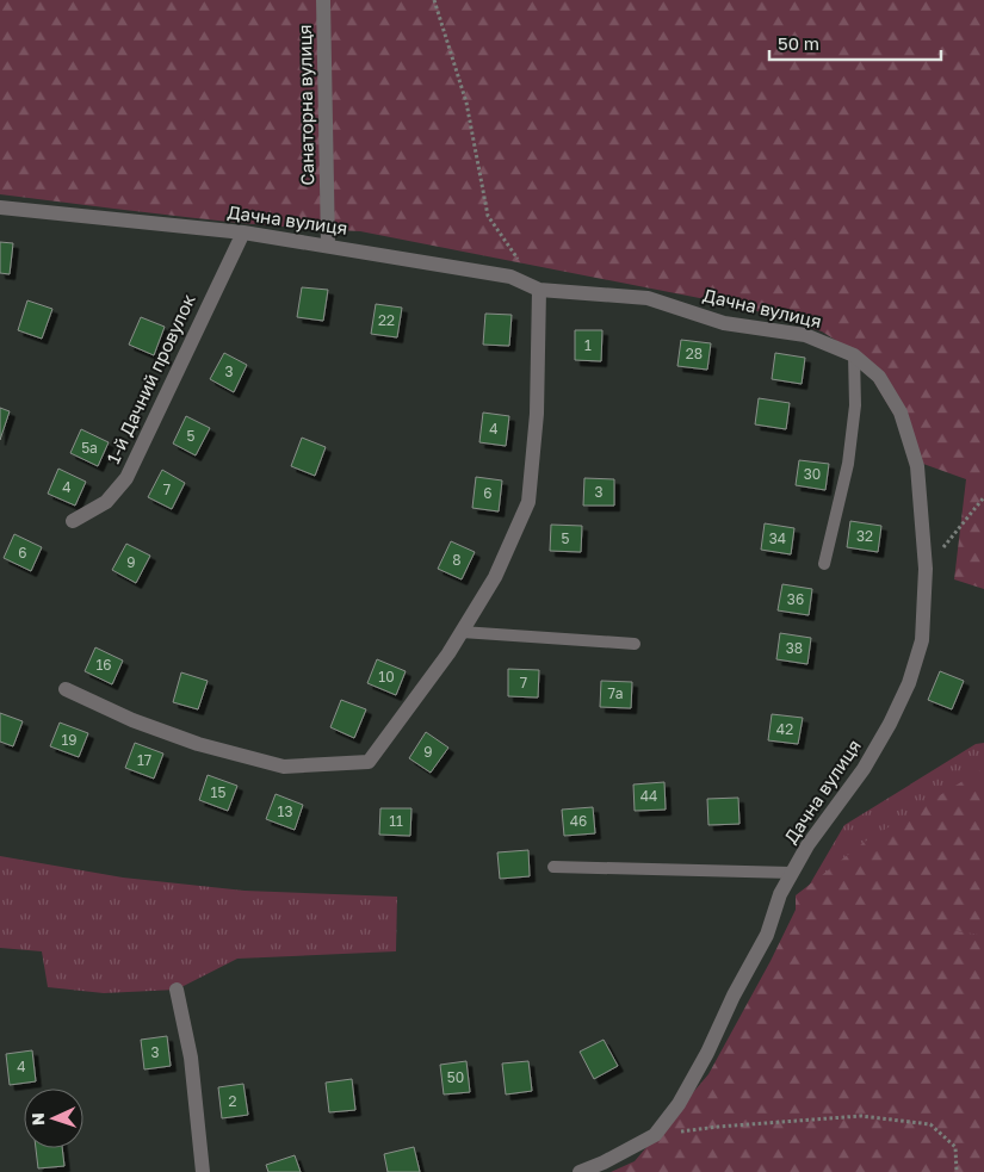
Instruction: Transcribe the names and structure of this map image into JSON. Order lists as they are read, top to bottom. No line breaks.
{"streets":{"street":["Санаторна вулиця","Дачна вулиця","1-й Дачний провулок"]},"crossings":[["Санаторна вулиця","Дачна вулиця"],["Дачна вулиця","1-й Дачний провулок"]],"house_numbers":["22","1","28","3","4","5","5а","30","4","7","3","6","32","5","34","6","8","9","36","38","16","10","7","7а","42","19","9","17","15","44","13","11","46","3","4","50","2"],"scale_bar":"50 m","north":"left"}
